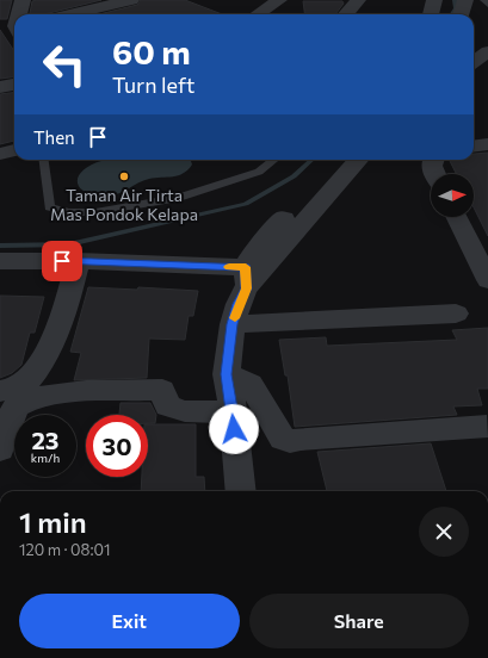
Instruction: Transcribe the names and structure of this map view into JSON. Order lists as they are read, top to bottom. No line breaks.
{"places":["Taman Air Tirta Mas Pondok Kelapa"],"north":"right","page":{"turn":["60 m","Turn left"],"then":"Then","speed":"23 km/h","limit":"30","heading":["1 min","120 m · 08:01"],"buttons":["Exit","Share"]}}
